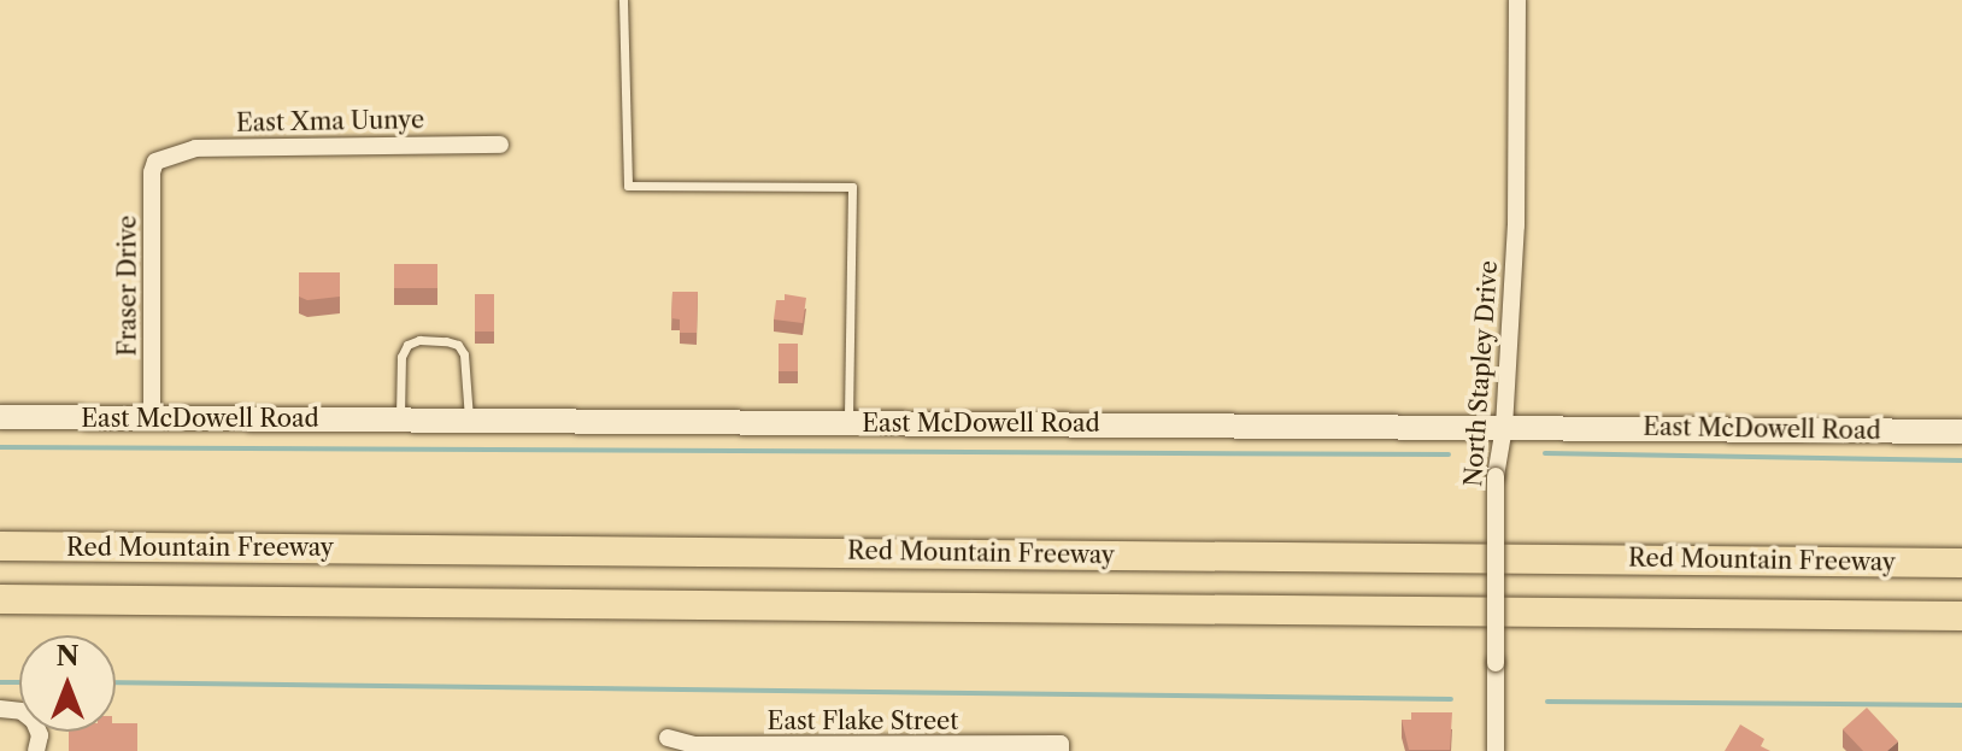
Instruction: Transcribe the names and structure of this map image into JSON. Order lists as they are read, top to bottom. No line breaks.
{"streets":{"highway":["Red Mountain Freeway"],"street":["East Xma Uunye","Fraser Drive","North Stapley Drive","East McDowell Road","East Flake Street"]},"crossings":[["East Xma Uunye","Fraser Drive"],["Fraser Drive","East McDowell Road"],["North Stapley Drive","East McDowell Road"]],"north":"top"}
